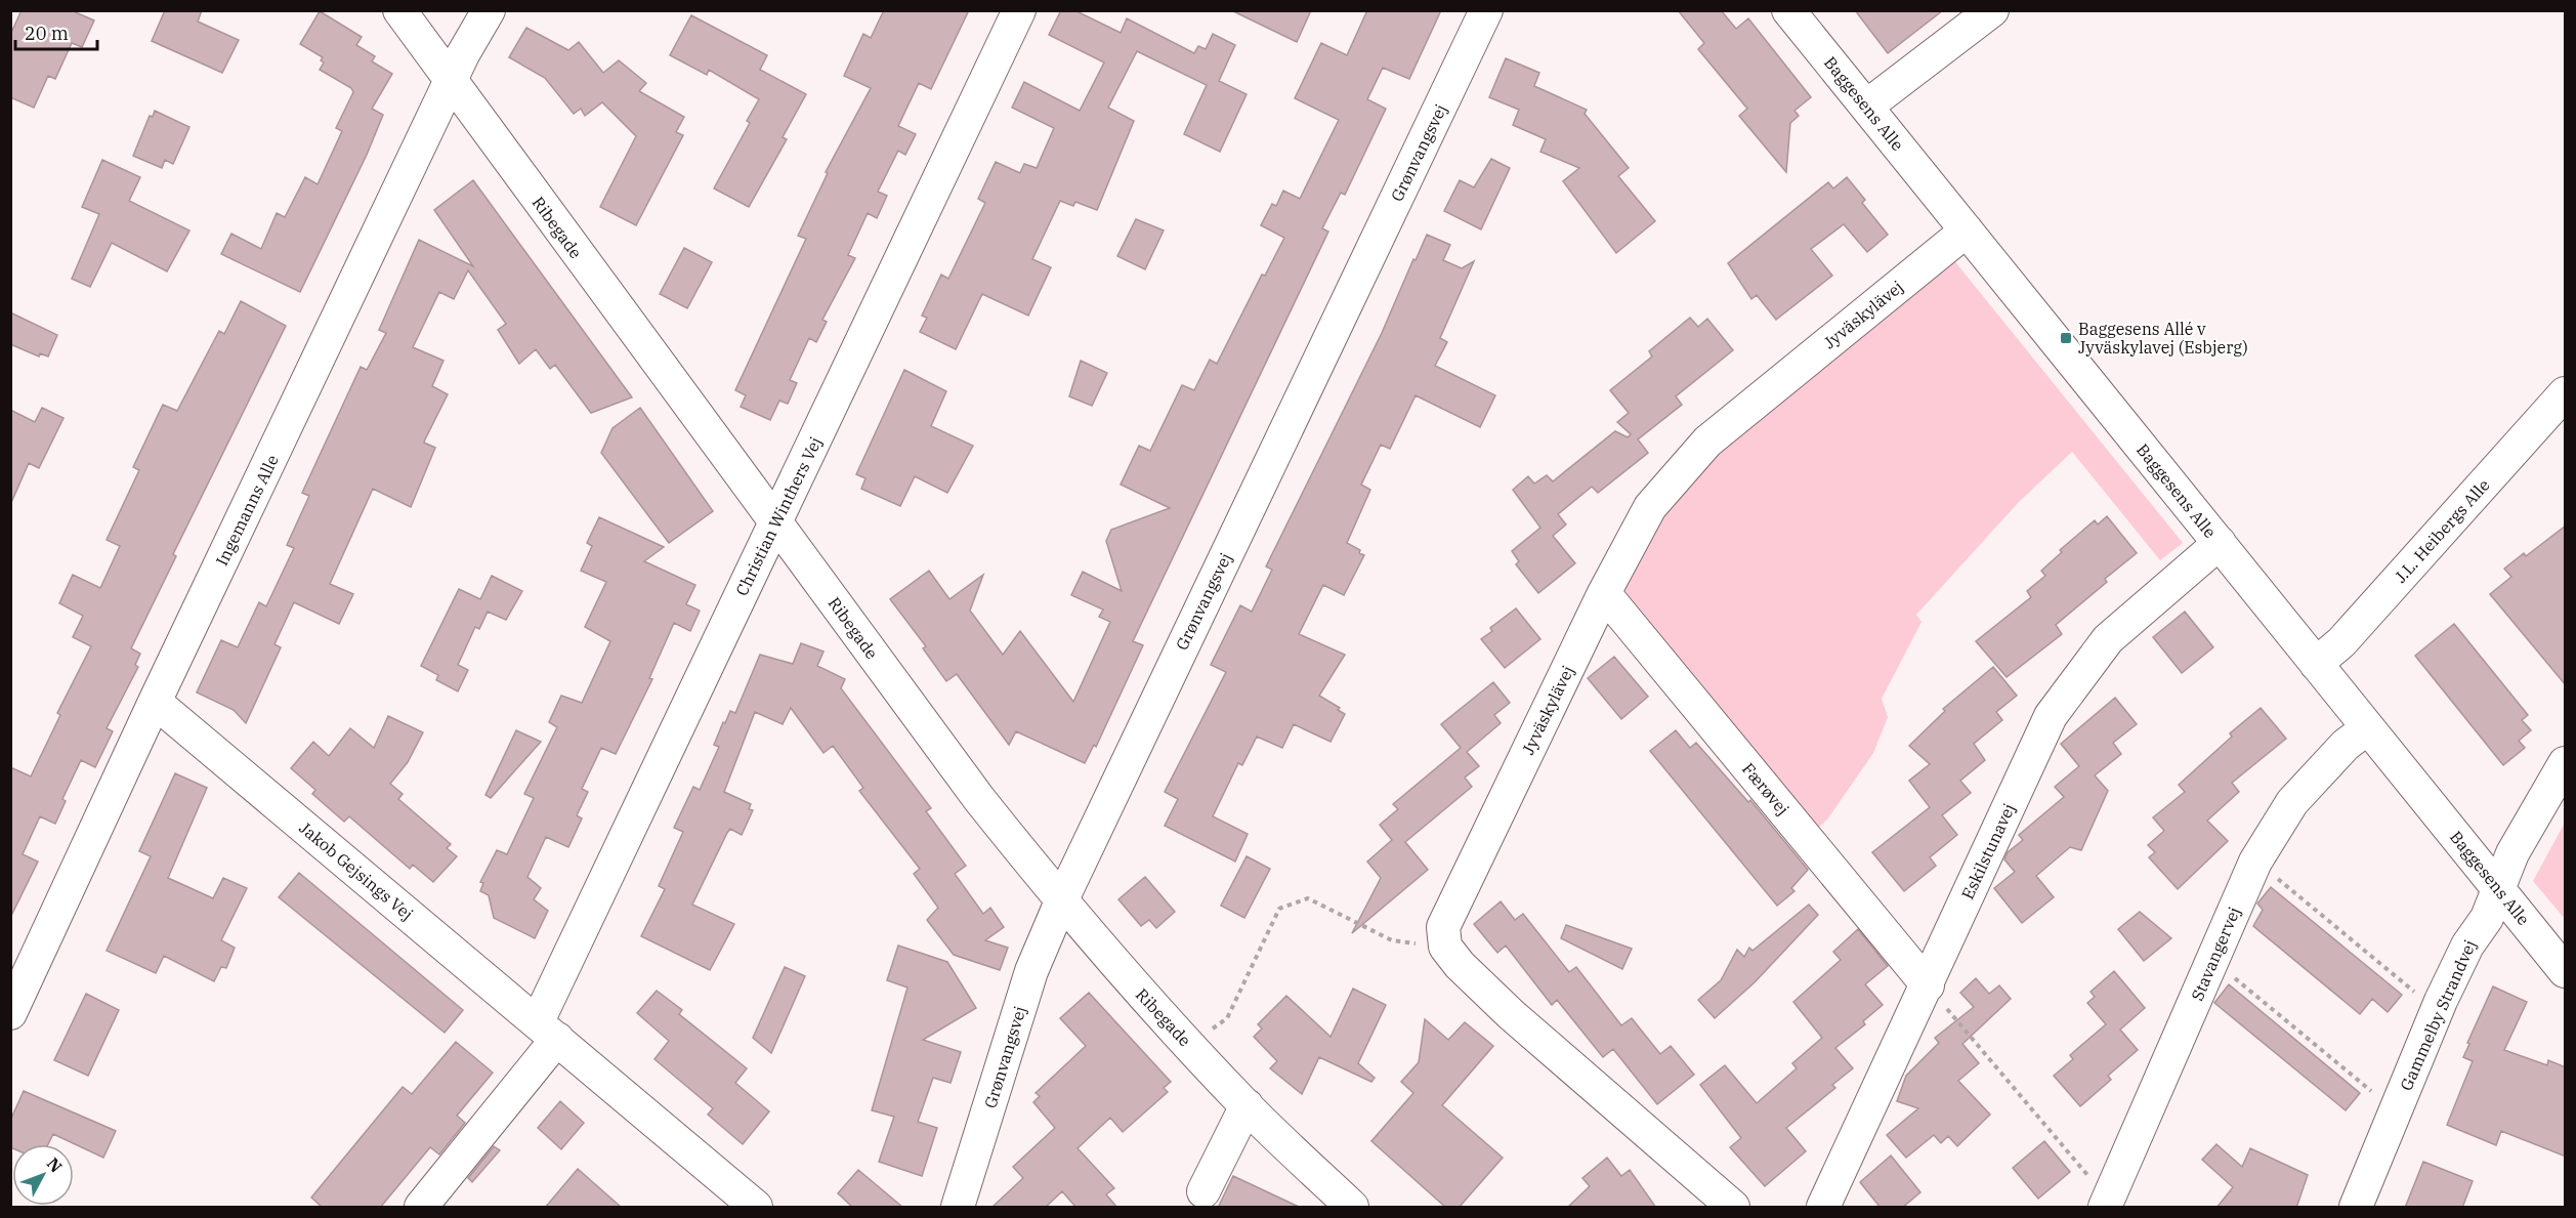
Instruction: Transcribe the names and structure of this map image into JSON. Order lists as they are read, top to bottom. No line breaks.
{"streets":{"street":["Baggesens Alle","Grønvangsvej","Ribegade","Jyväskylävej","Ingemanns Alle","Christian Winthers Vej","J.L. Heibergs Alle","Færøvej","Eskilstunavej","Jakob Gejsings Vej","Stavangervej","Gammelby Strandvej"]},"crossings":[["Baggesens Alle","Jyväskylävej"],["Baggesens Alle","J.L. Heibergs Alle"],["Baggesens Alle","Eskilstunavej"],["Baggesens Alle","Stavangervej"],["Baggesens Alle","Gammelby Strandvej"],["Grønvangsvej","Ribegade"],["Ribegade","Ingemanns Alle"],["Ribegade","Christian Winthers Vej"],["Jyväskylävej","Færøvej"],["Ingemanns Alle","Jakob Gejsings Vej"],["Christian Winthers Vej","Jakob Gejsings Vej"],["Færøvej","Eskilstunavej"]],"places":{"transit":["Baggesens Allé v Jyväskylavej (Esbjerg)"]},"scale_bar":"20 m","north":"top right"}
